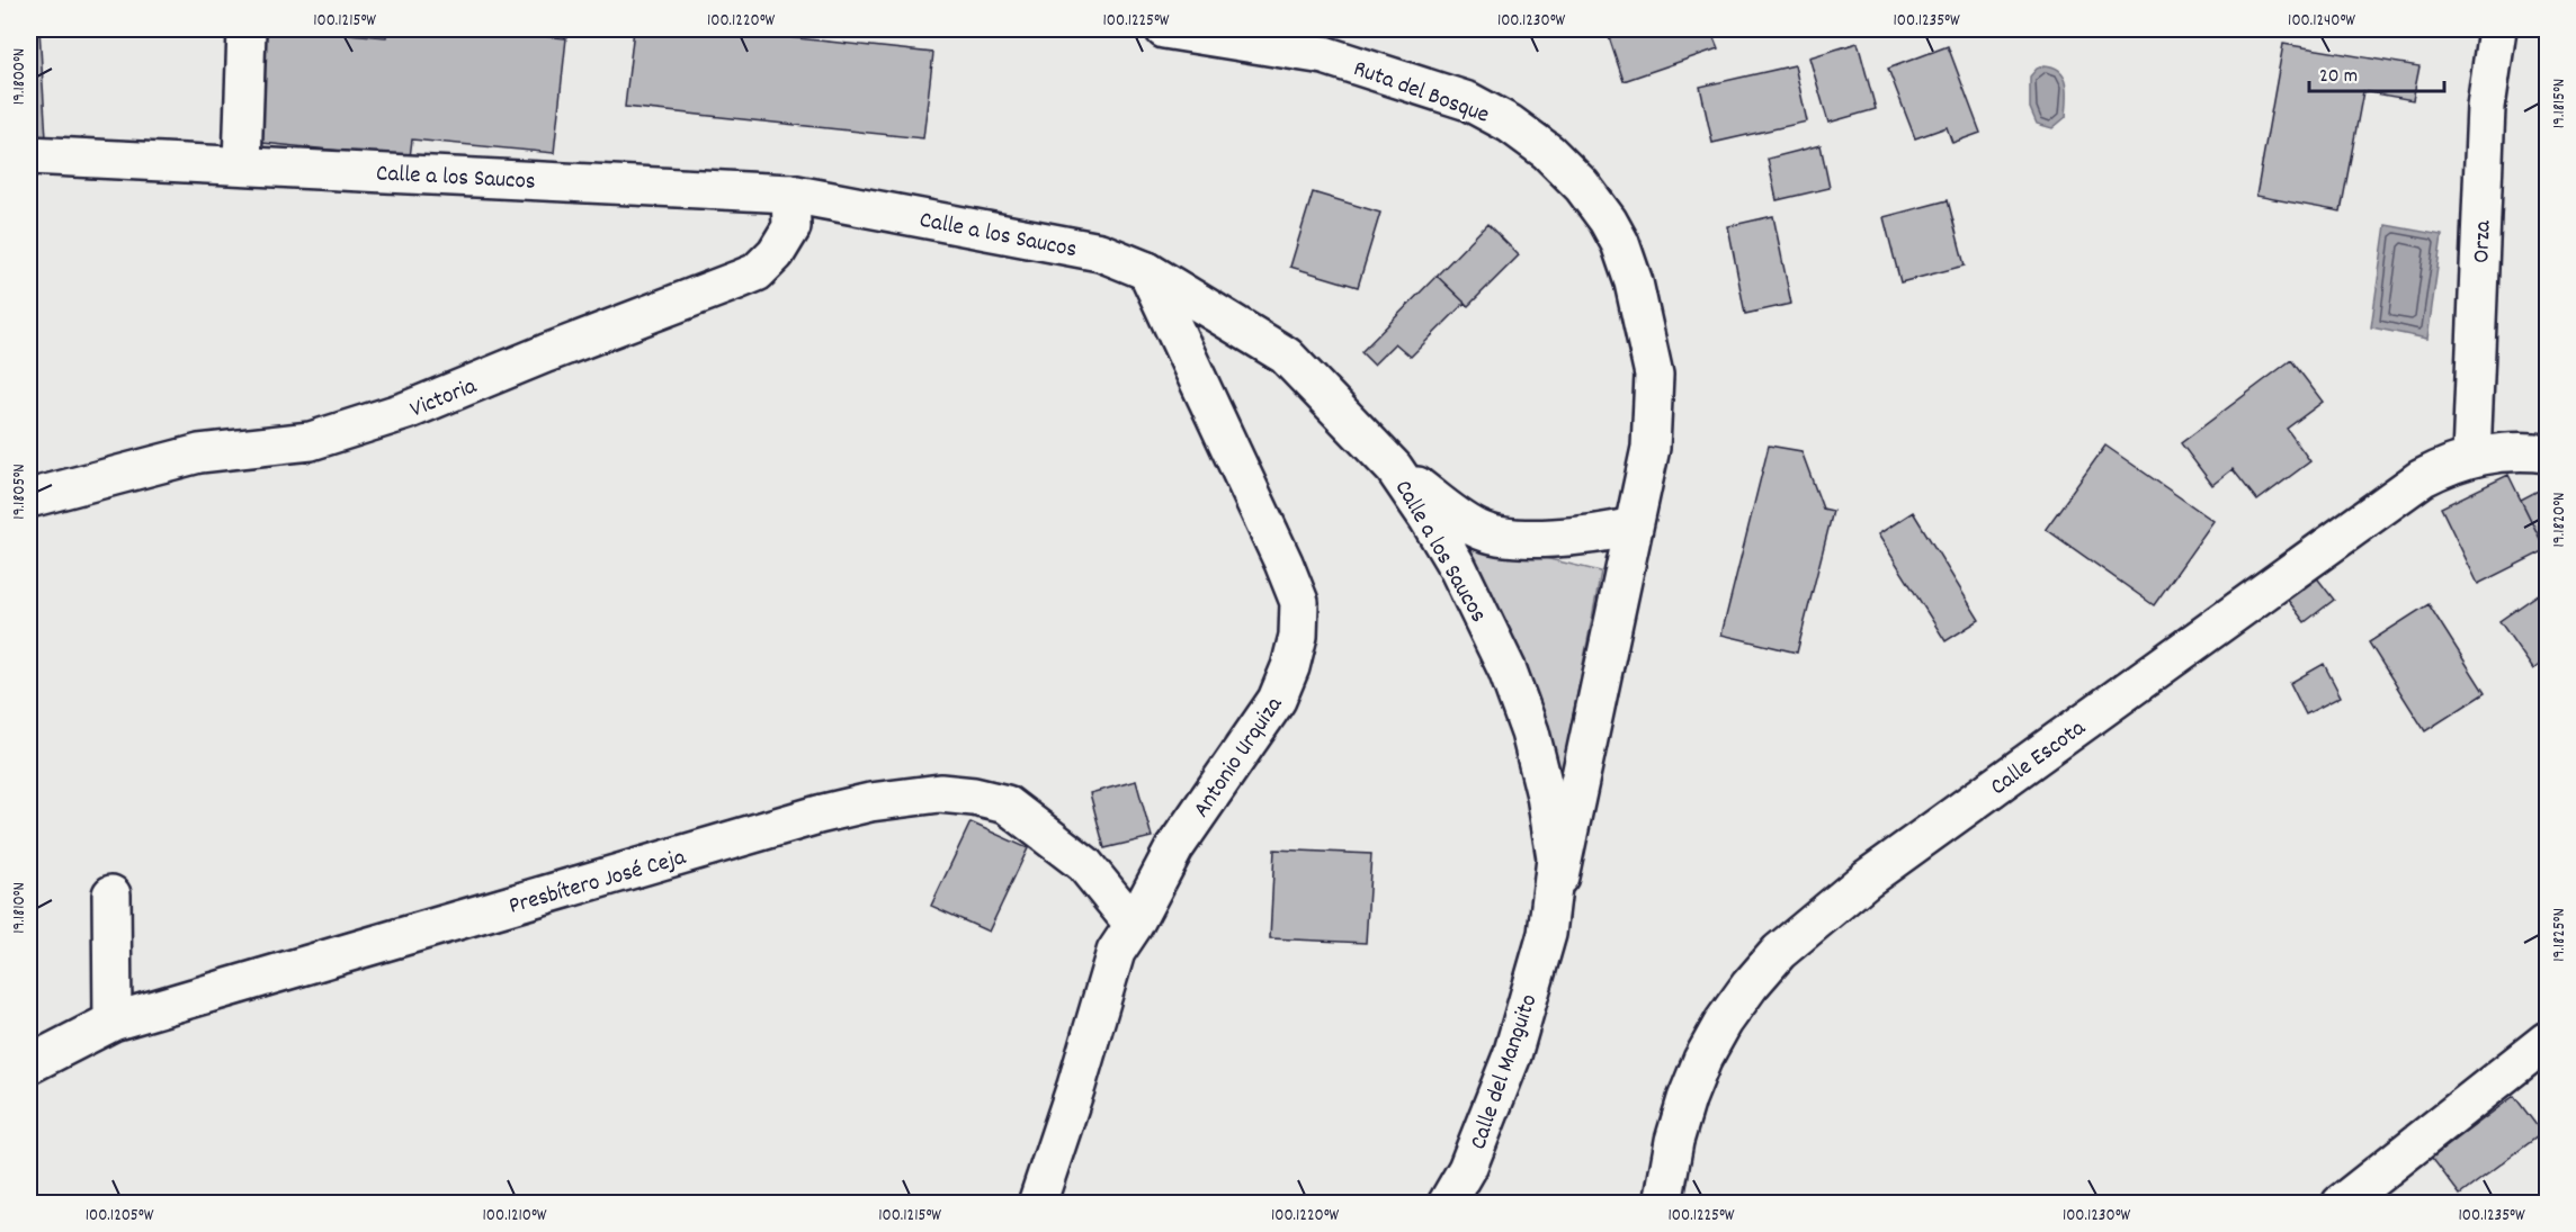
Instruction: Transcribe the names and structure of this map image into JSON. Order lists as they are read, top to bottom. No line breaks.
{"streets":{"street":["Ruta del Bosque","Calle a los Saucos","Orza","Victoria","Antonio Urquiza","Calle Escota","Presbítero José Ceja","Calle del Manguito"]},"crossings":[["Ruta del Bosque","Calle a los Saucos"],["Ruta del Bosque","Calle del Manguito"],["Calle a los Saucos","Victoria"],["Calle a los Saucos","Antonio Urquiza"],["Calle a los Saucos","Calle del Manguito"],["Orza","Calle Escota"],["Antonio Urquiza","Presbítero José Ceja"]],"scale_bar":"20 m","coordinates":["100.1215°W","100.1220°W","100.1225°W","100.1230°W","100.1235°W","100.1240°W","19.1800°N","19.1815°N","19.1805°N","19.1820°N","19.1810°N","19.1825°N","100.1205°W","100.1210°W"]}
